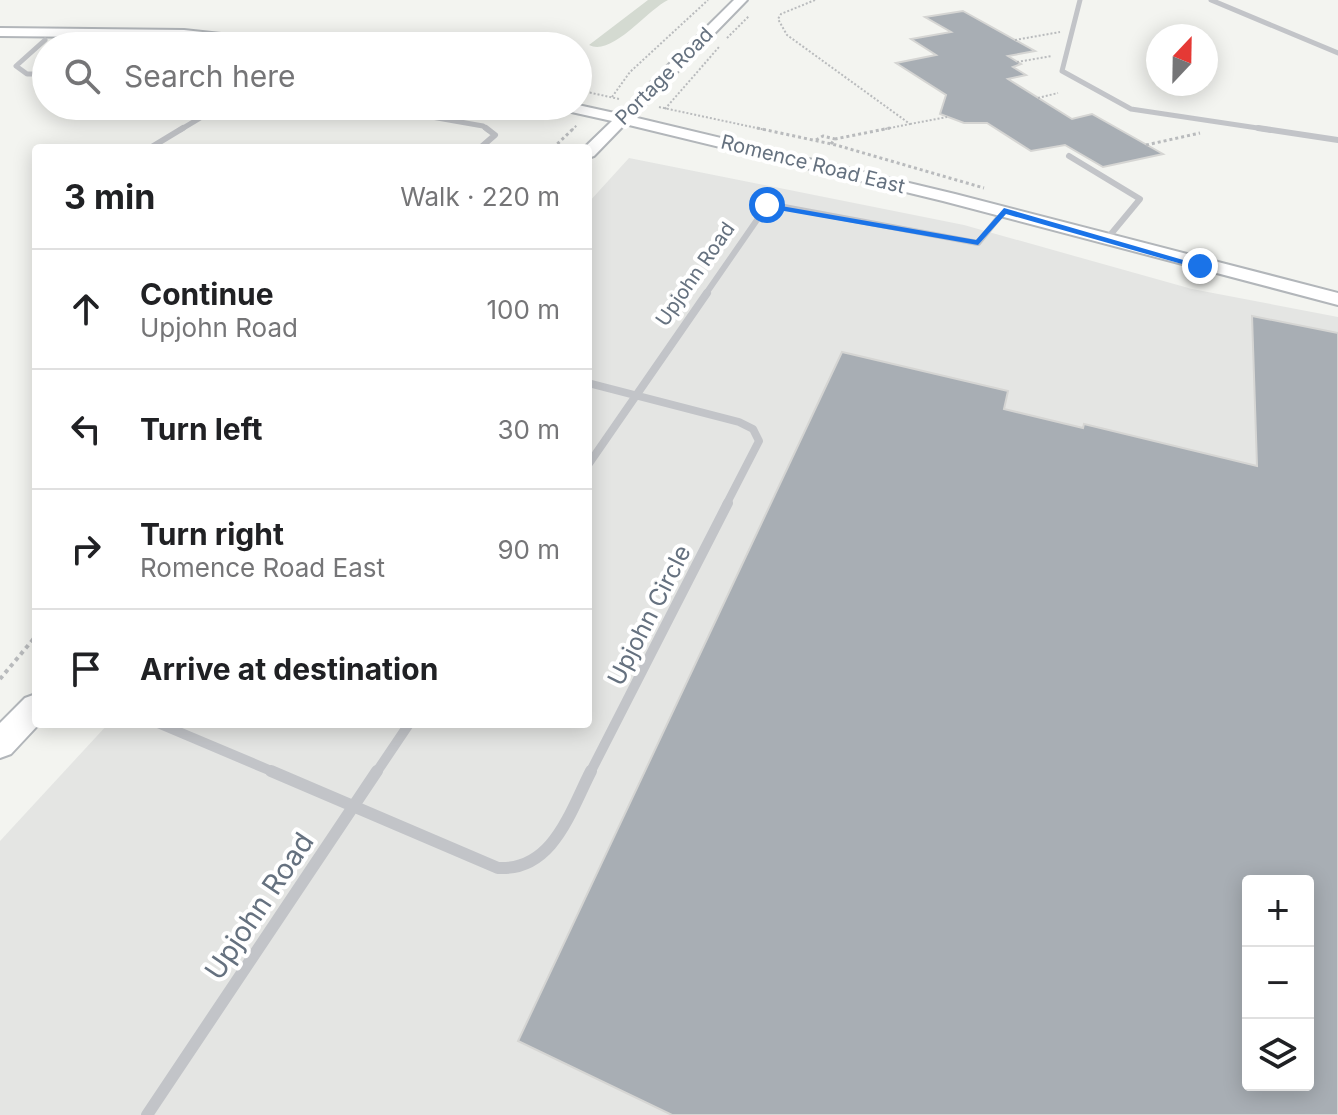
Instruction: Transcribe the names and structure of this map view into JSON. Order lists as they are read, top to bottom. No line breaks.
{"streets":{"street":["Portage Road","Romence Road East"],"lane":["Upjohn Road","Upjohn Circle"]},"crossings":[["Portage Road","Romence Road East"],["Romence Road East","Upjohn Road"],["Upjohn Road","Upjohn Circle"]],"north":"top","page":{"search":"Search here","heading":["3 min","Walk · 220 m"],"list":[["Continue","Upjohn Road","100 m"],["Turn left","30 m"],["Turn right","Romence Road East","90 m"],"Arrive at destination"],"map_buttons":["+","−"]}}
